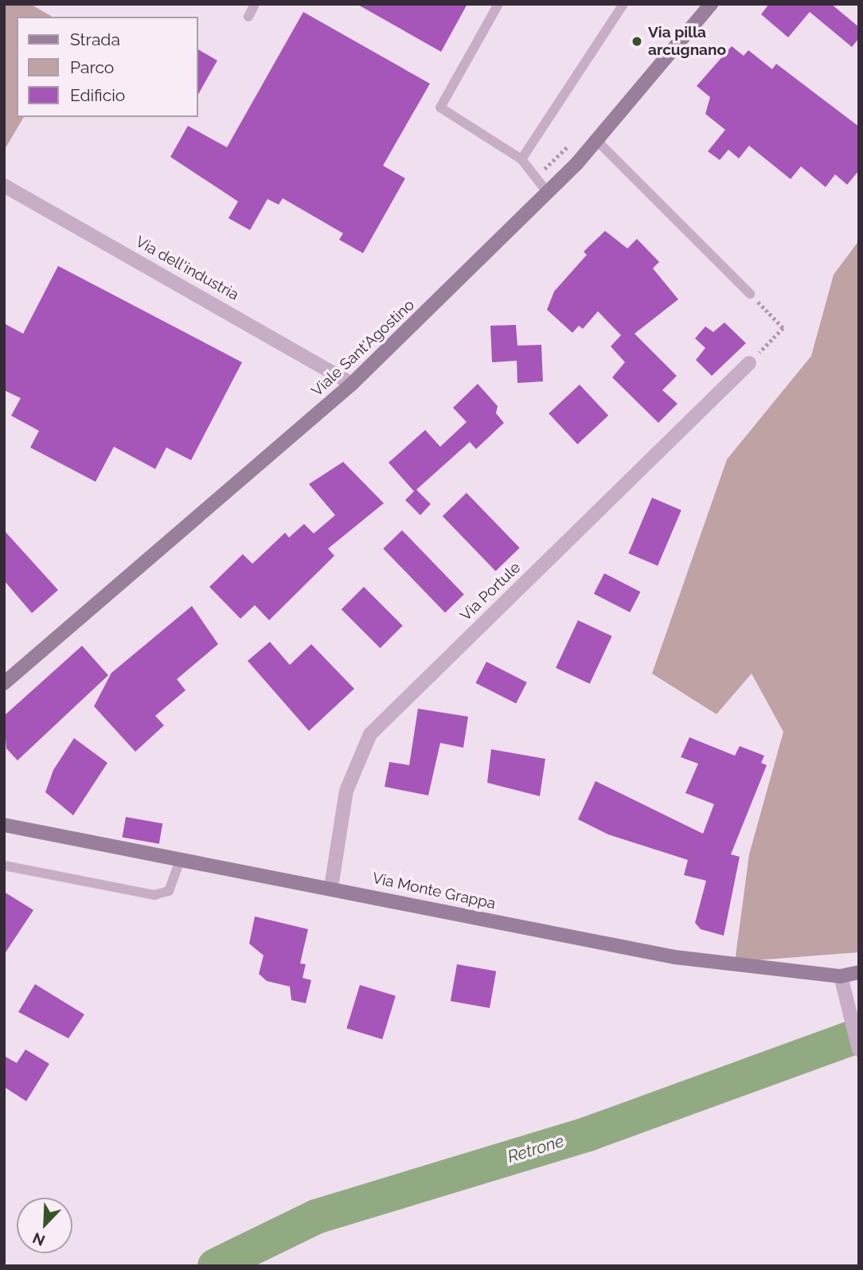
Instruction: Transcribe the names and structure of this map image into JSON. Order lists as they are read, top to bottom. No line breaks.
{"streets":{"main road":["Viale Sant'Agostino","Via Monte Grappa"],"street":["Via dell'industria","Via Portule"]},"crossings":[["Via dell'industria","Viale Sant'Agostino"],["Via Portule","Via Monte Grappa"]],"water":["Retrone"],"places":["Via pilla arcugnano"],"legend":["Strada","Parco","Edificio"],"north":"bottom left"}
